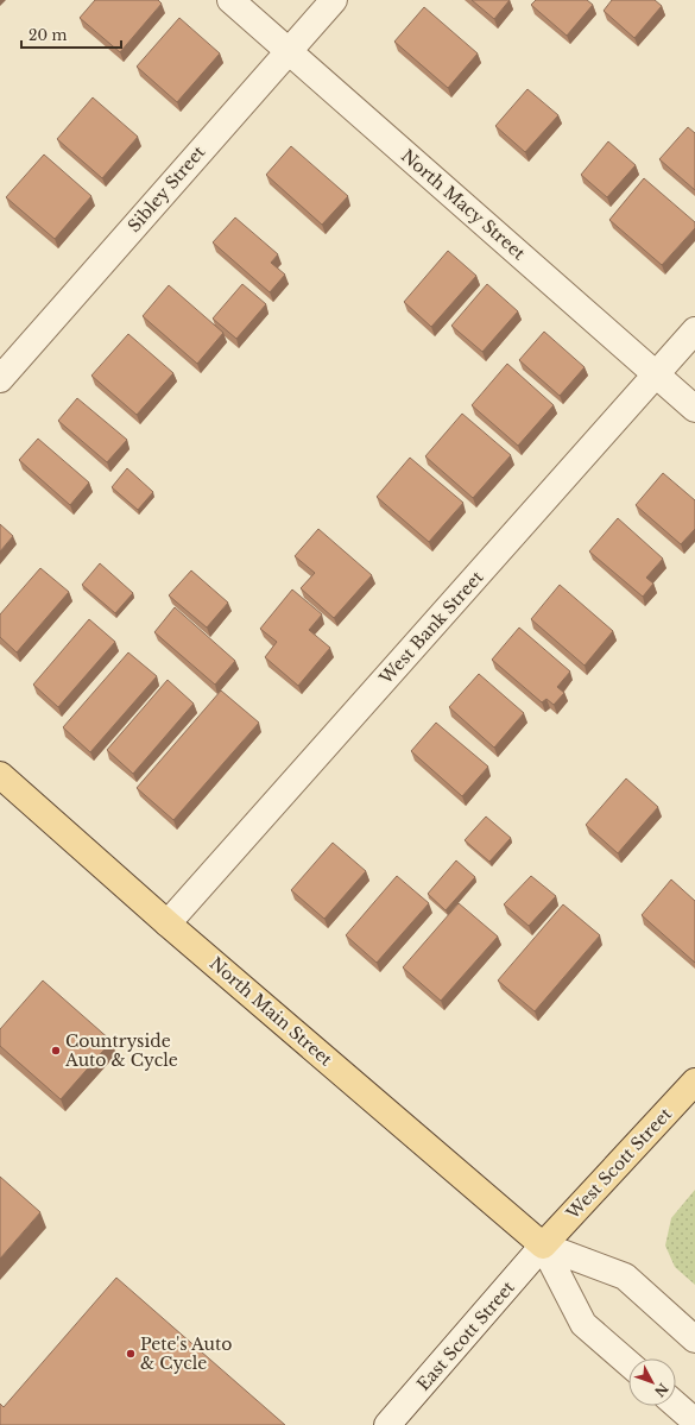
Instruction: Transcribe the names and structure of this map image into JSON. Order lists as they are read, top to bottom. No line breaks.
{"streets":{"main road":["North Main Street","West Scott Street"],"street":["Sibley Street","North Macy Street","West Bank Street","East Scott Street"]},"crossings":[["Sibley Street","North Macy Street"],["North Macy Street","West Bank Street"],["West Bank Street","North Main Street"],["North Main Street","West Scott Street"],["North Main Street","East Scott Street"],["West Scott Street","East Scott Street"]],"places":["Countryside Auto & Cycle","Pete's Auto & Cycle"],"scale_bar":"20 m","north":"bottom right"}
